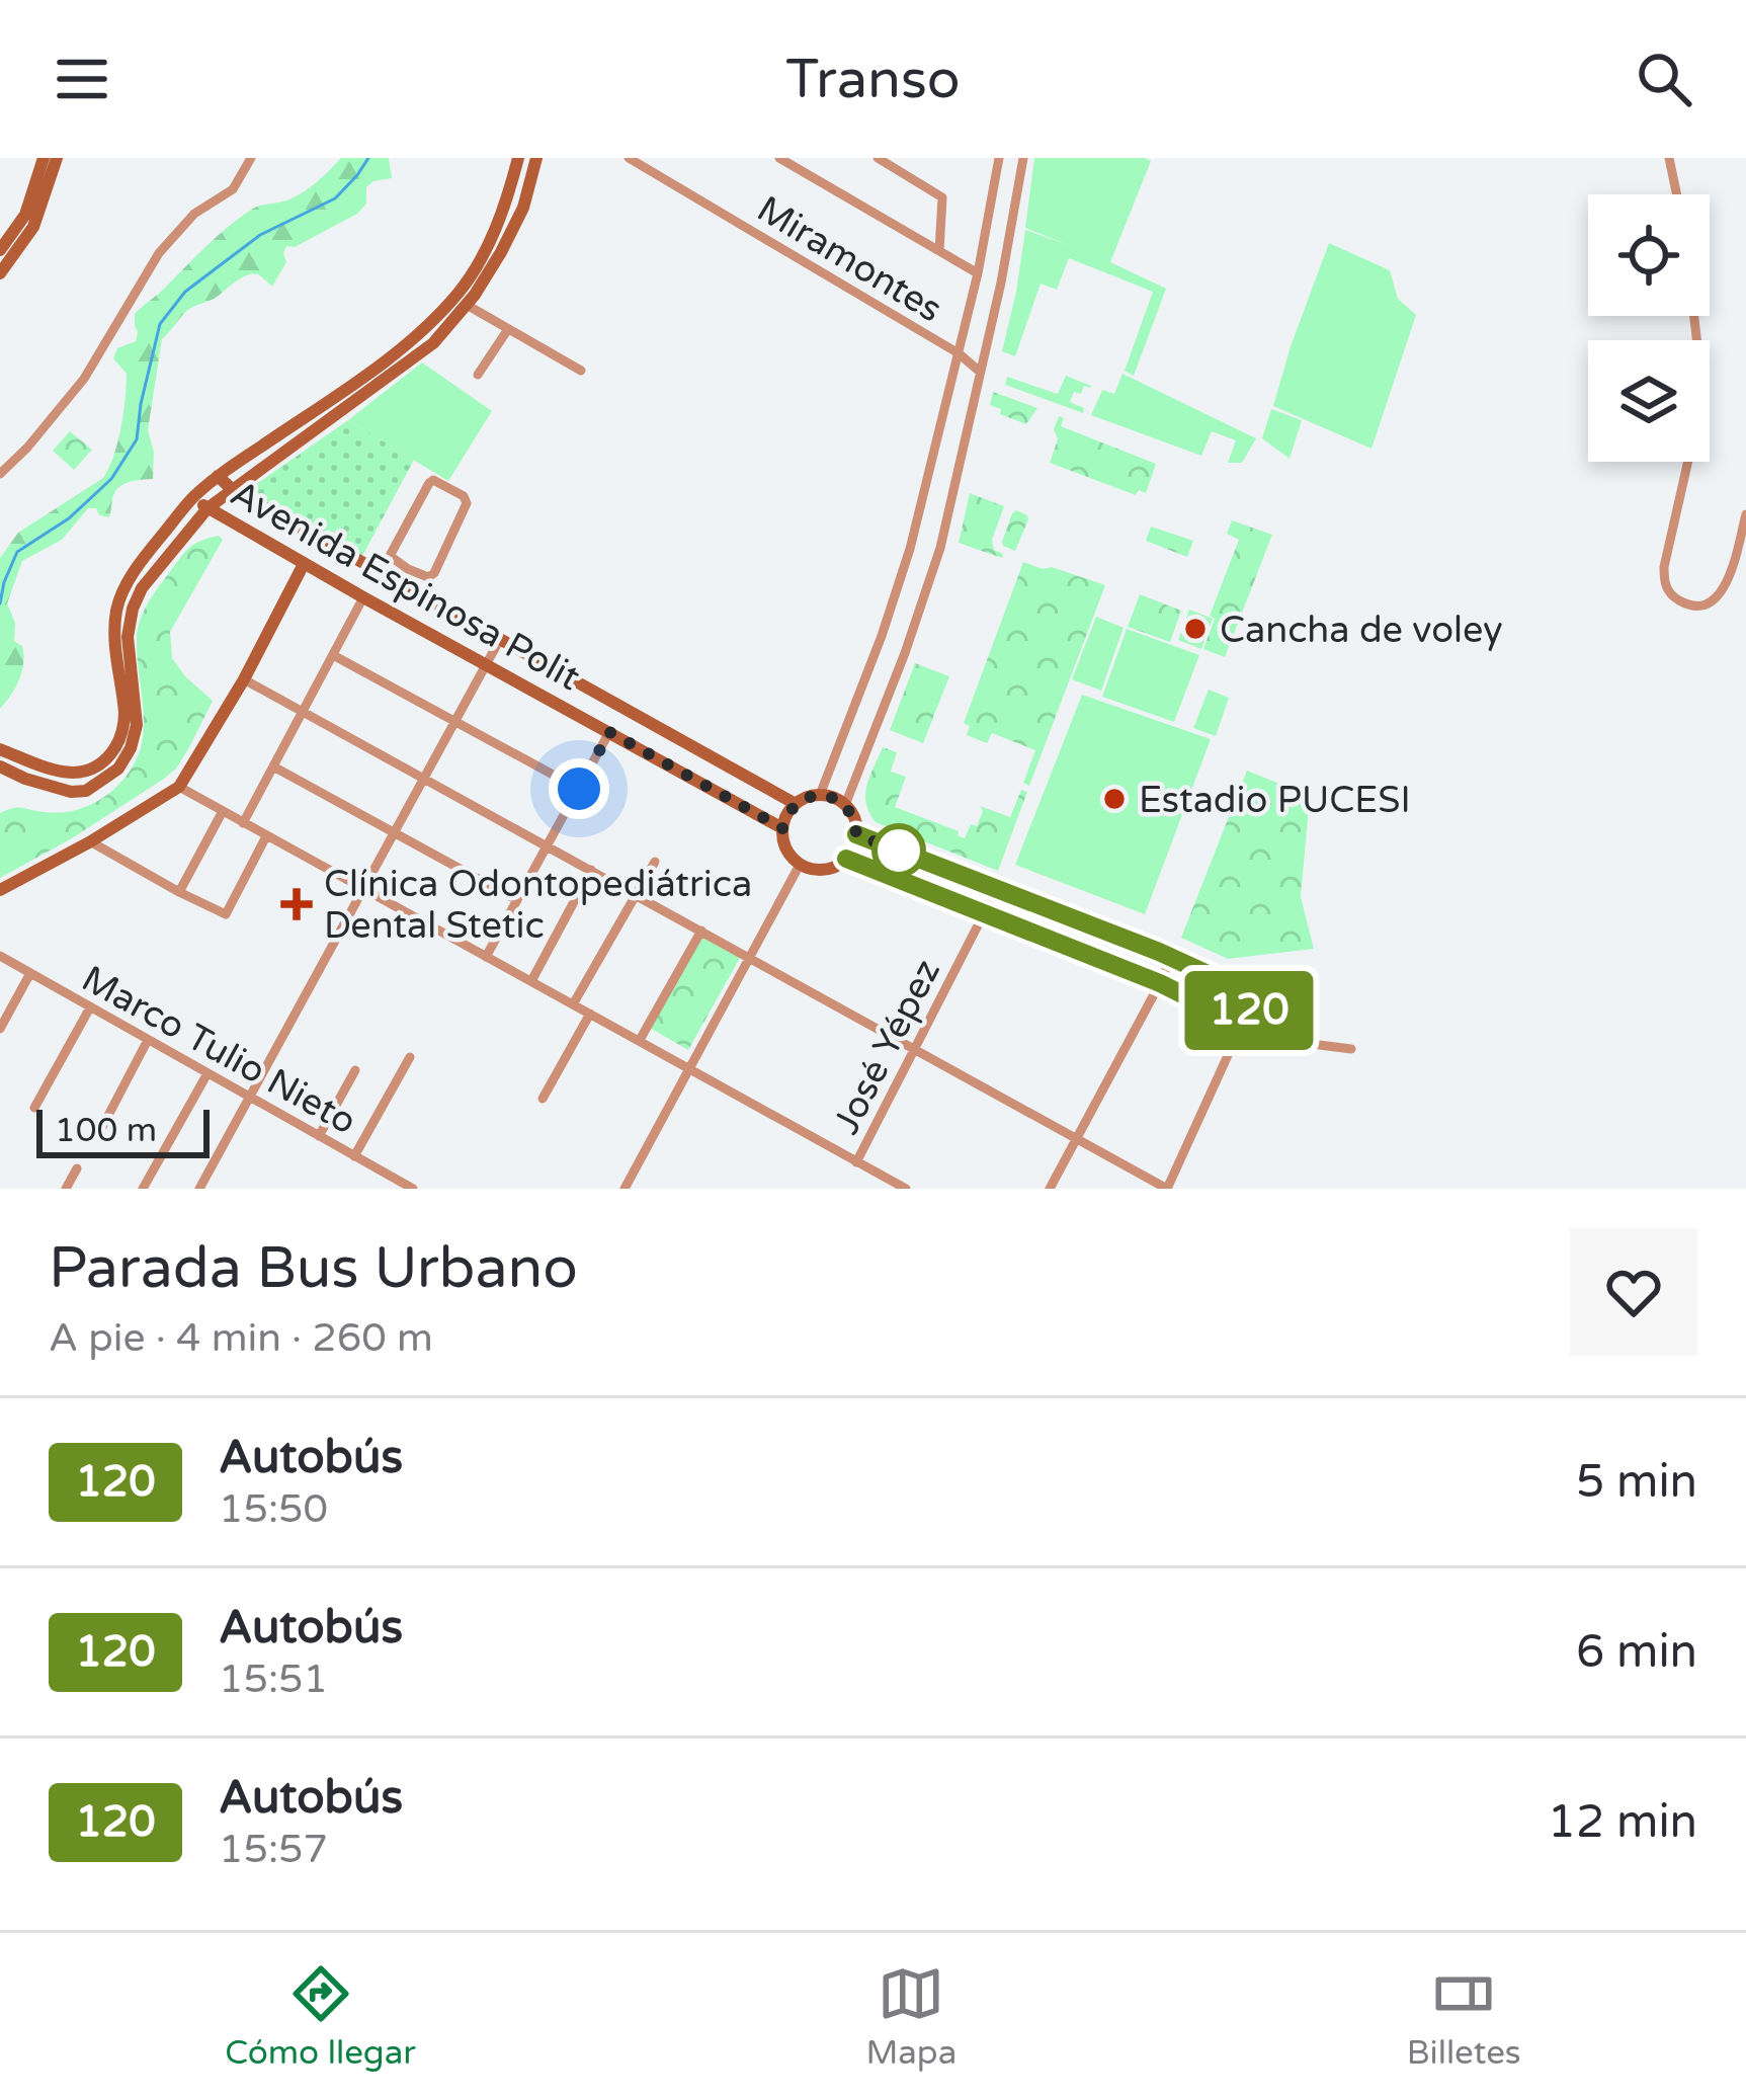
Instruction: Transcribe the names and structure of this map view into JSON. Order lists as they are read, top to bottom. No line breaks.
{"streets":{"street":["Miramontes","Avenida Espinosa Polit","José Yépez","Marco Tulio Nieto"]},"places":{"other":["Cancha de voley","Estadio PUCESI"],"health":["Clínica Odontopediátrica Dental Stetic"]},"lines":["bus line 120"],"scale_bar":"100 m","page":{"header":"Transo","on_map":"120","scale":"100 m","heading":["Parada Bus Urbano","A pie · 4 min · 260 m"],"list":[{"mark":"120","name":"Autobús","note":"15:50","value":"5 min"},{"mark":"120","name":"Autobús","note":"15:51","value":"6 min"},{"mark":"120","name":"Autobús","note":"15:57","value":"12 min"}],"tabs":["Cómo llegar","Mapa","Billetes"]}}
